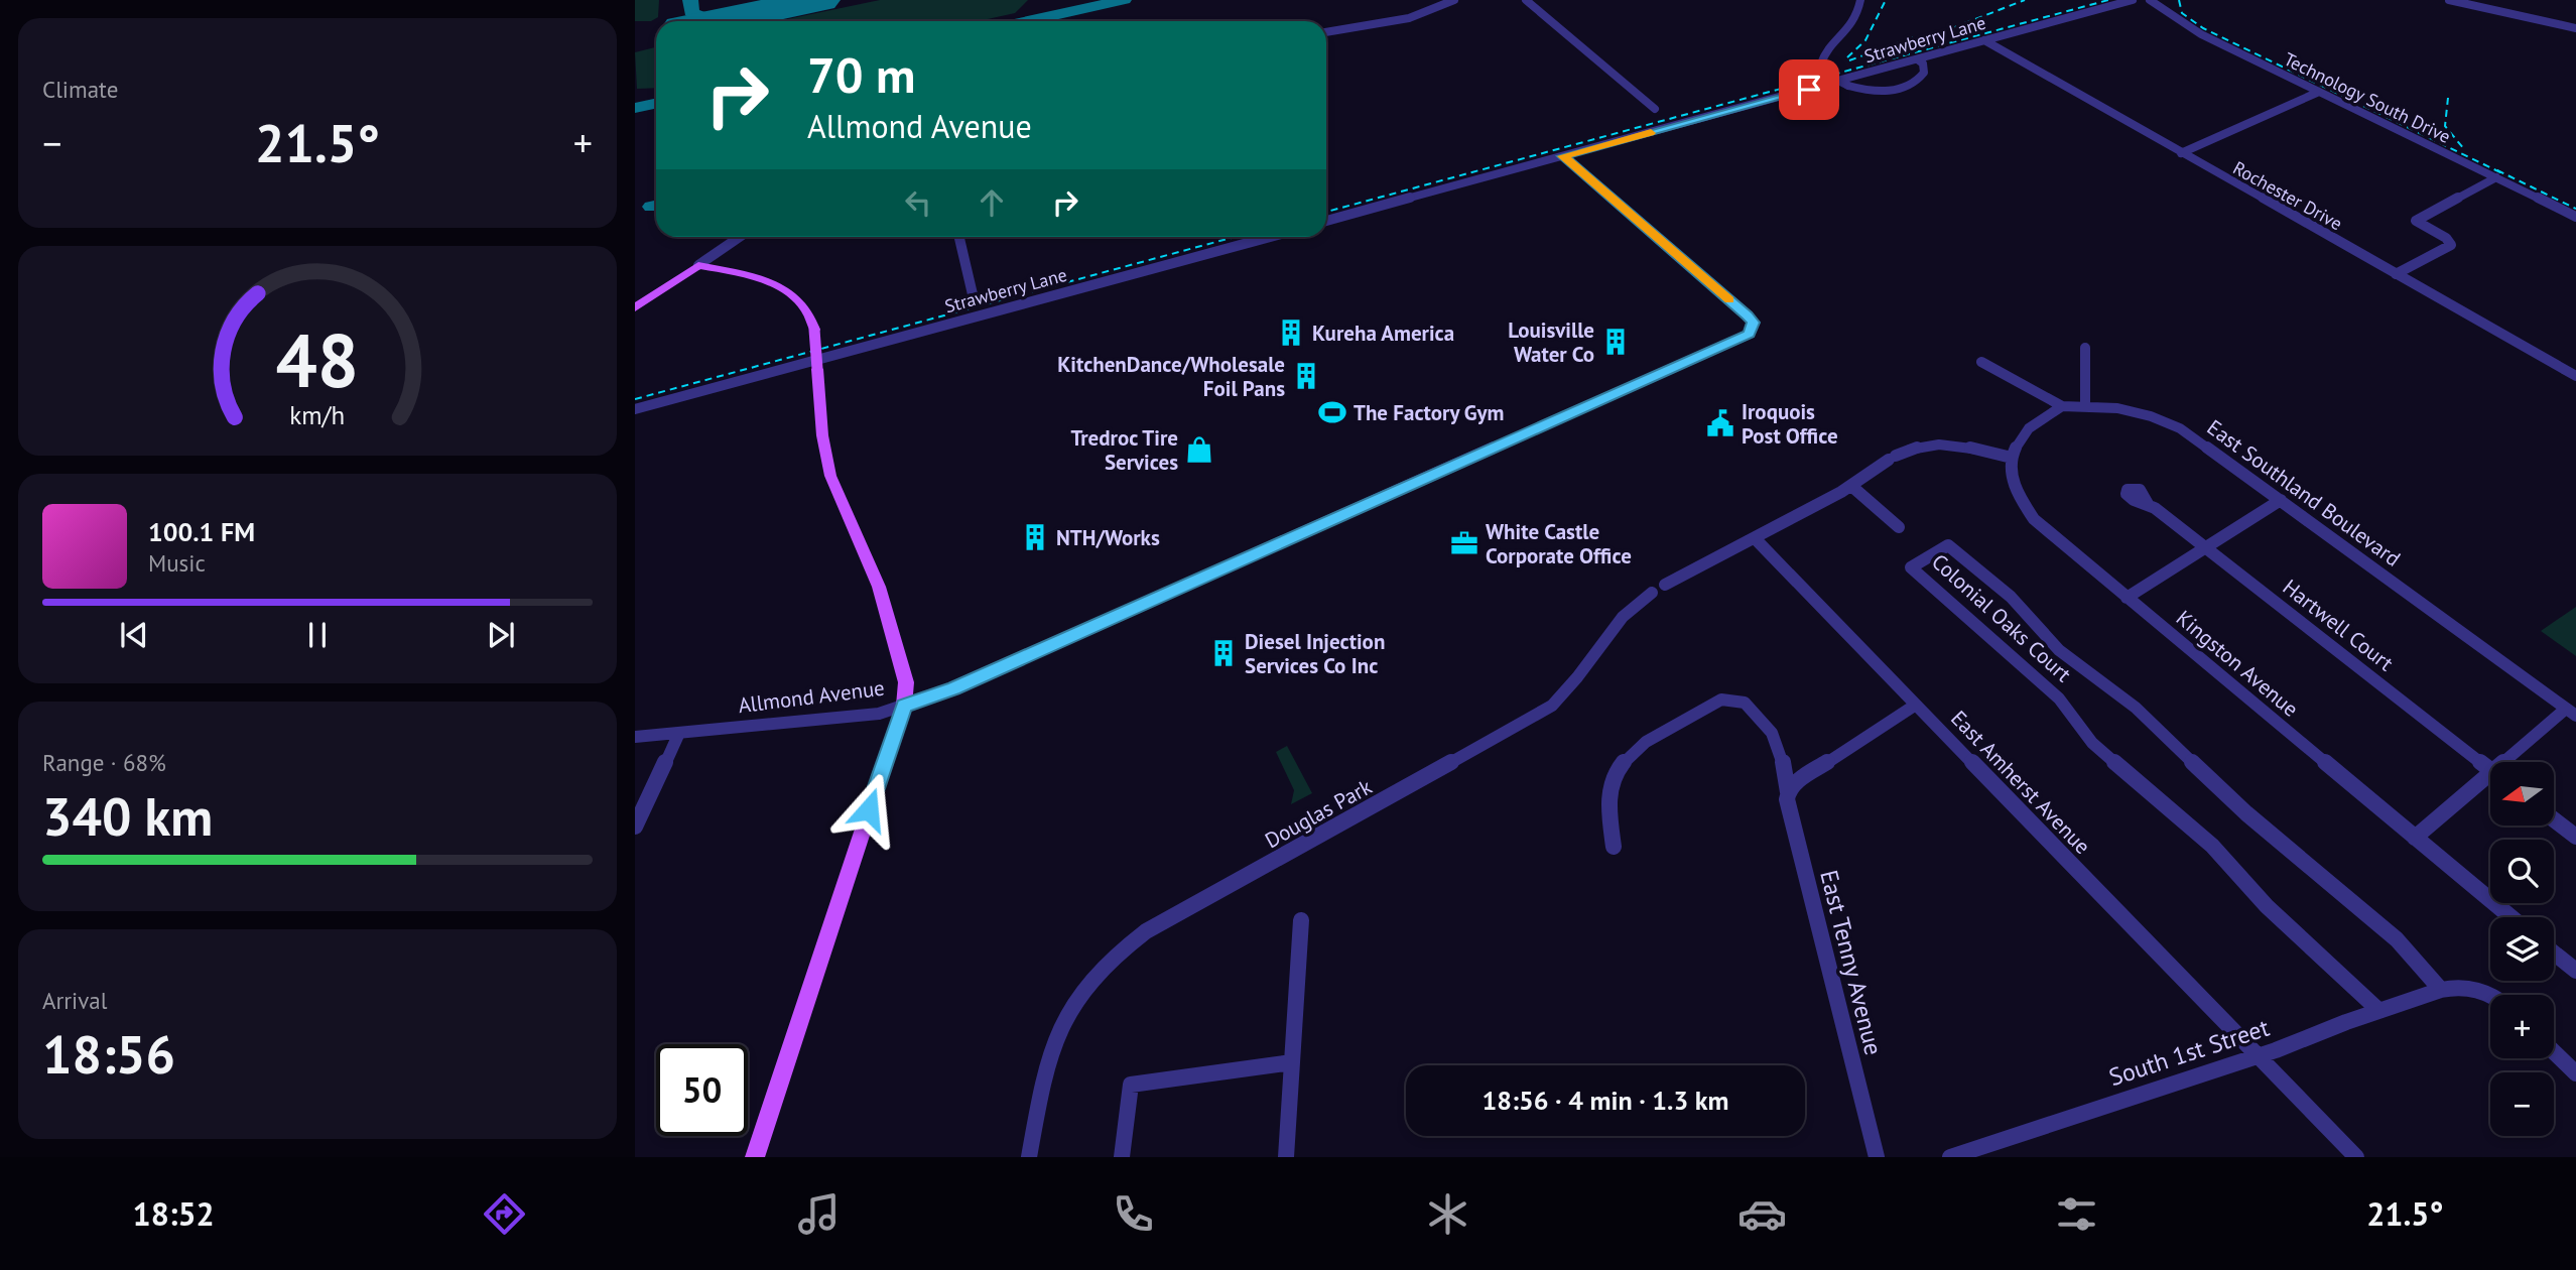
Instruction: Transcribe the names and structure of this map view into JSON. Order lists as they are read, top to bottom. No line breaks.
{"streets":{"street":["Strawberry Lane","Technology South Drive","Rochester Drive","East Southland Boulevard","Colonial Oaks Court","Hartwell Court","Kingston Avenue","Allmond Avenue","East Amherst Avenue","Douglas Park","East Tenny Avenue","South 1st Street"]},"crossings":[["Strawberry Lane","Rochester Drive"],["Strawberry Lane","Allmond Avenue"],["Colonial Oaks Court","South 1st Street"],["East Amherst Avenue","South 1st Street"]],"places":{"building":["Kureha America","Louisville Water Co","KitchenDance/Wholesale Foil Pans","NTH/Works","Diesel Injection Services Co Inc"],"sports":["The Factory Gym"],"public building":["Iroquois Post Office"],"shop":["Tredroc Tire Services"],"office":["White Castle Corporate Office"]},"north":"left","page":{"tile":["Climate",["Range · 68%","340 km"],["Arrival","18:56"]],"turn":["70 m","Allmond Avenue"],"heat":["−","21.5°","+"],"song":["100.1 FM","Music"],"map_buttons":["+","−"],"limit":"50","trip":"18:56 · 4 min · 1.3 km","tabs":["18:52","21.5°"],"gauge":["48","km/h"]}}
